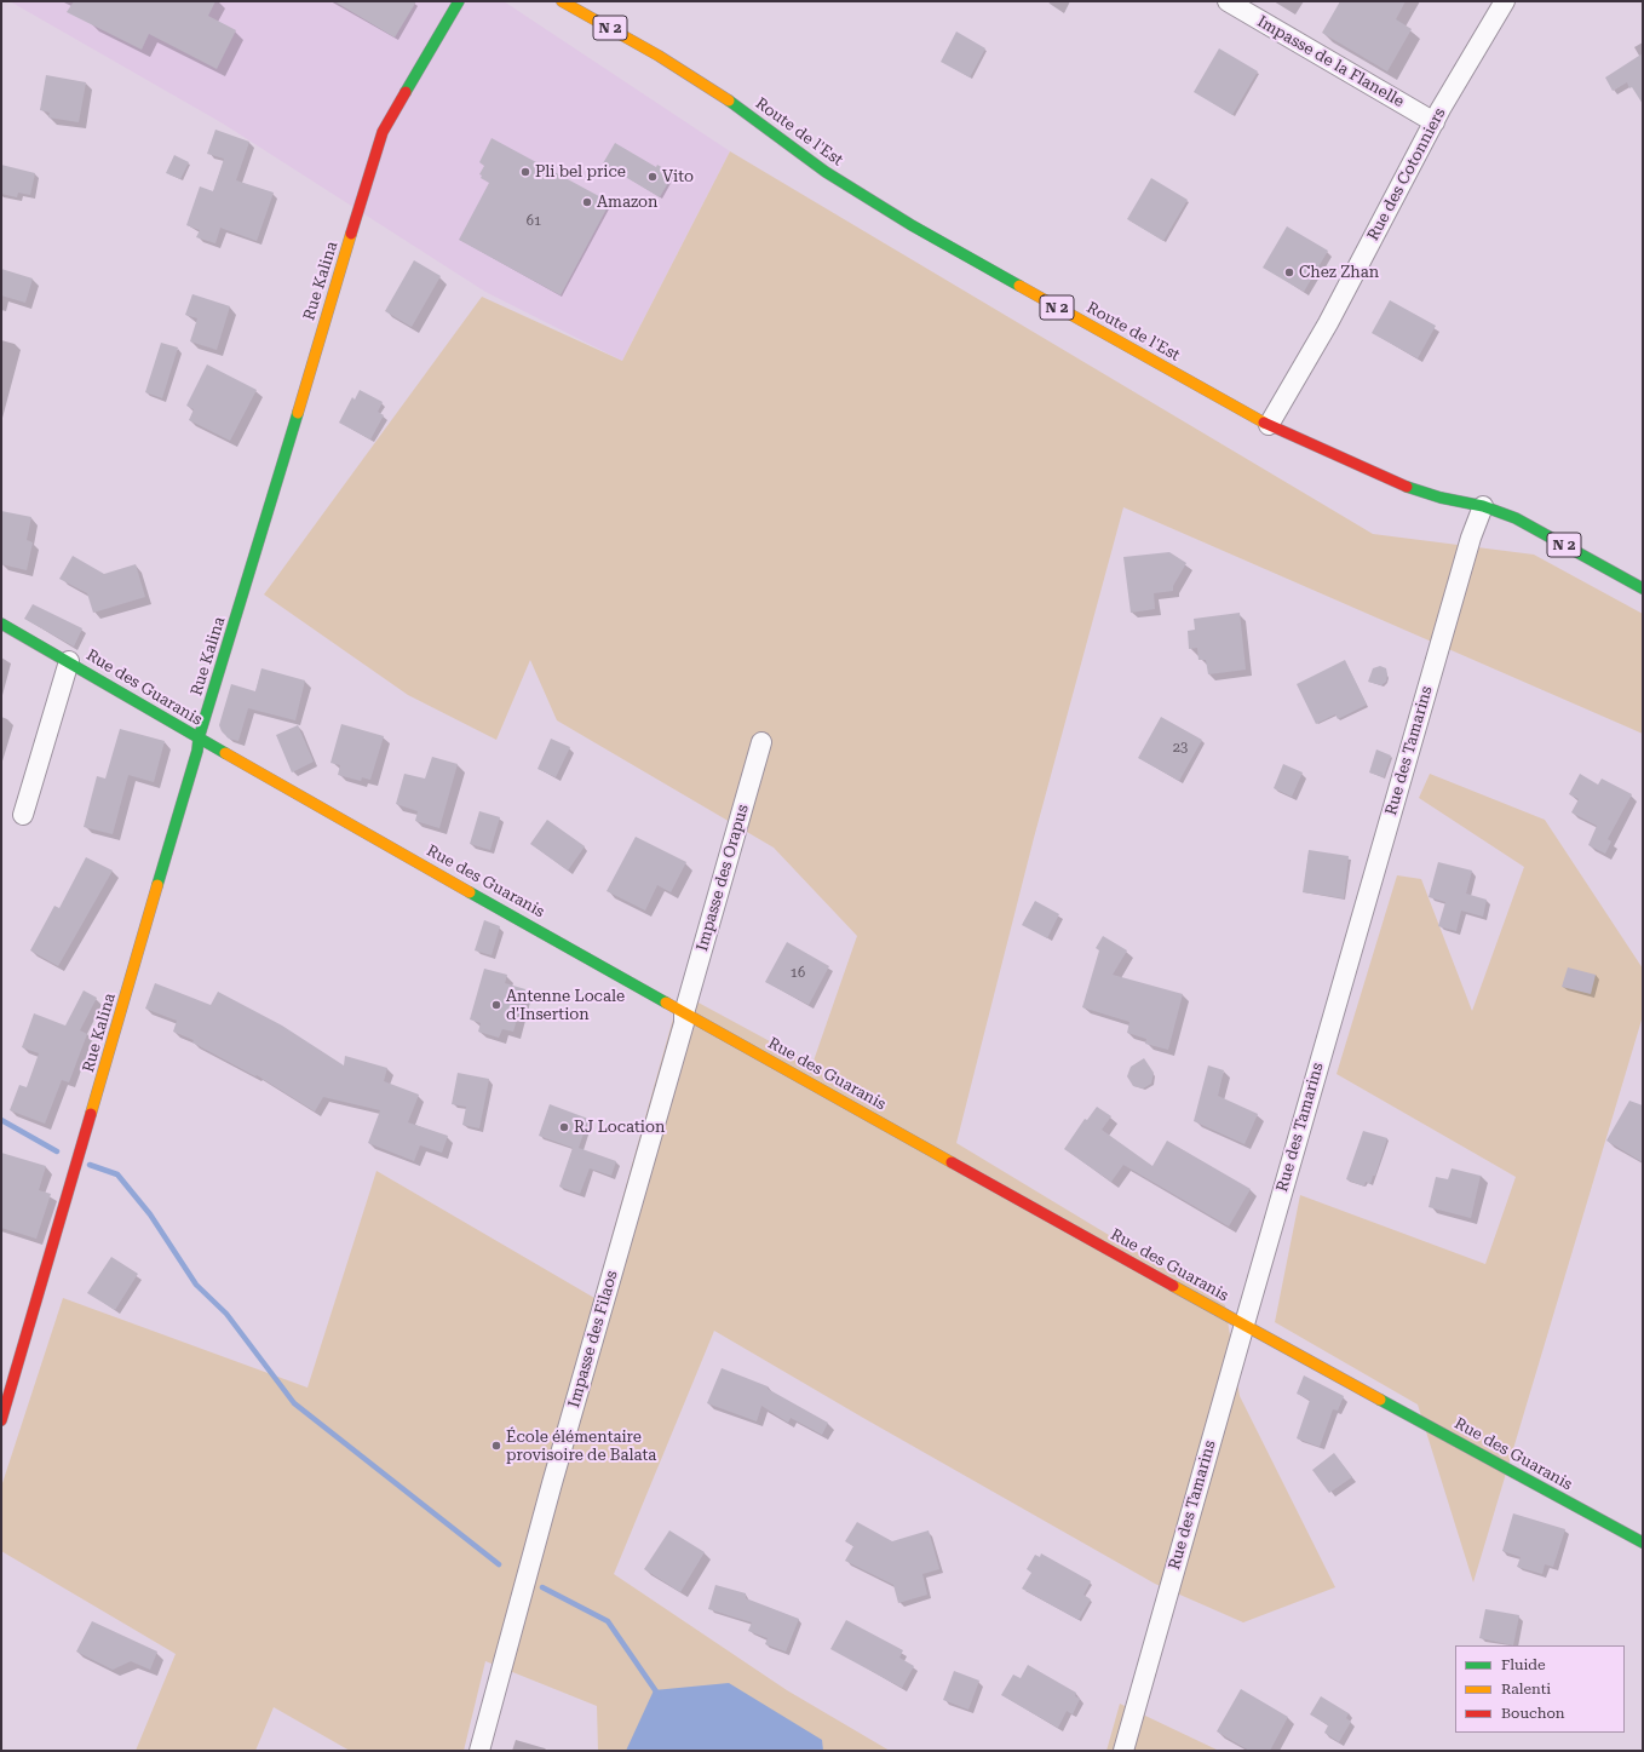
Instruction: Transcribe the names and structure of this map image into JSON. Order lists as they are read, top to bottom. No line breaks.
{"streets":{"street":["N 2","Impasse de la Flanelle","Route de l'Est","Rue des Cotonniers","Rue Kalina","Rue des Guaranis","Rue des Tamarins","Impasse des Orapus","Impasse des Filaos"]},"crossings":[["Impasse de la Flanelle","Rue des Cotonniers"],["Route de l'Est","Rue des Cotonniers"],["Route de l'Est","Rue des Tamarins"],["Rue Kalina","Rue des Guaranis"],["Rue des Guaranis","Rue des Tamarins"],["Rue des Guaranis","Impasse des Orapus"],["Rue des Guaranis","Impasse des Filaos"],["Impasse des Orapus","Impasse des Filaos"]],"places":["Pli bel price","Vito","Amazon","Chez Zhan","Antenne Locale d'Insertion","RJ Location","École élémentaire provisoire de Balata"],"house_numbers":["61","23","16"],"legend":["Fluide","Ralenti","Bouchon"]}
